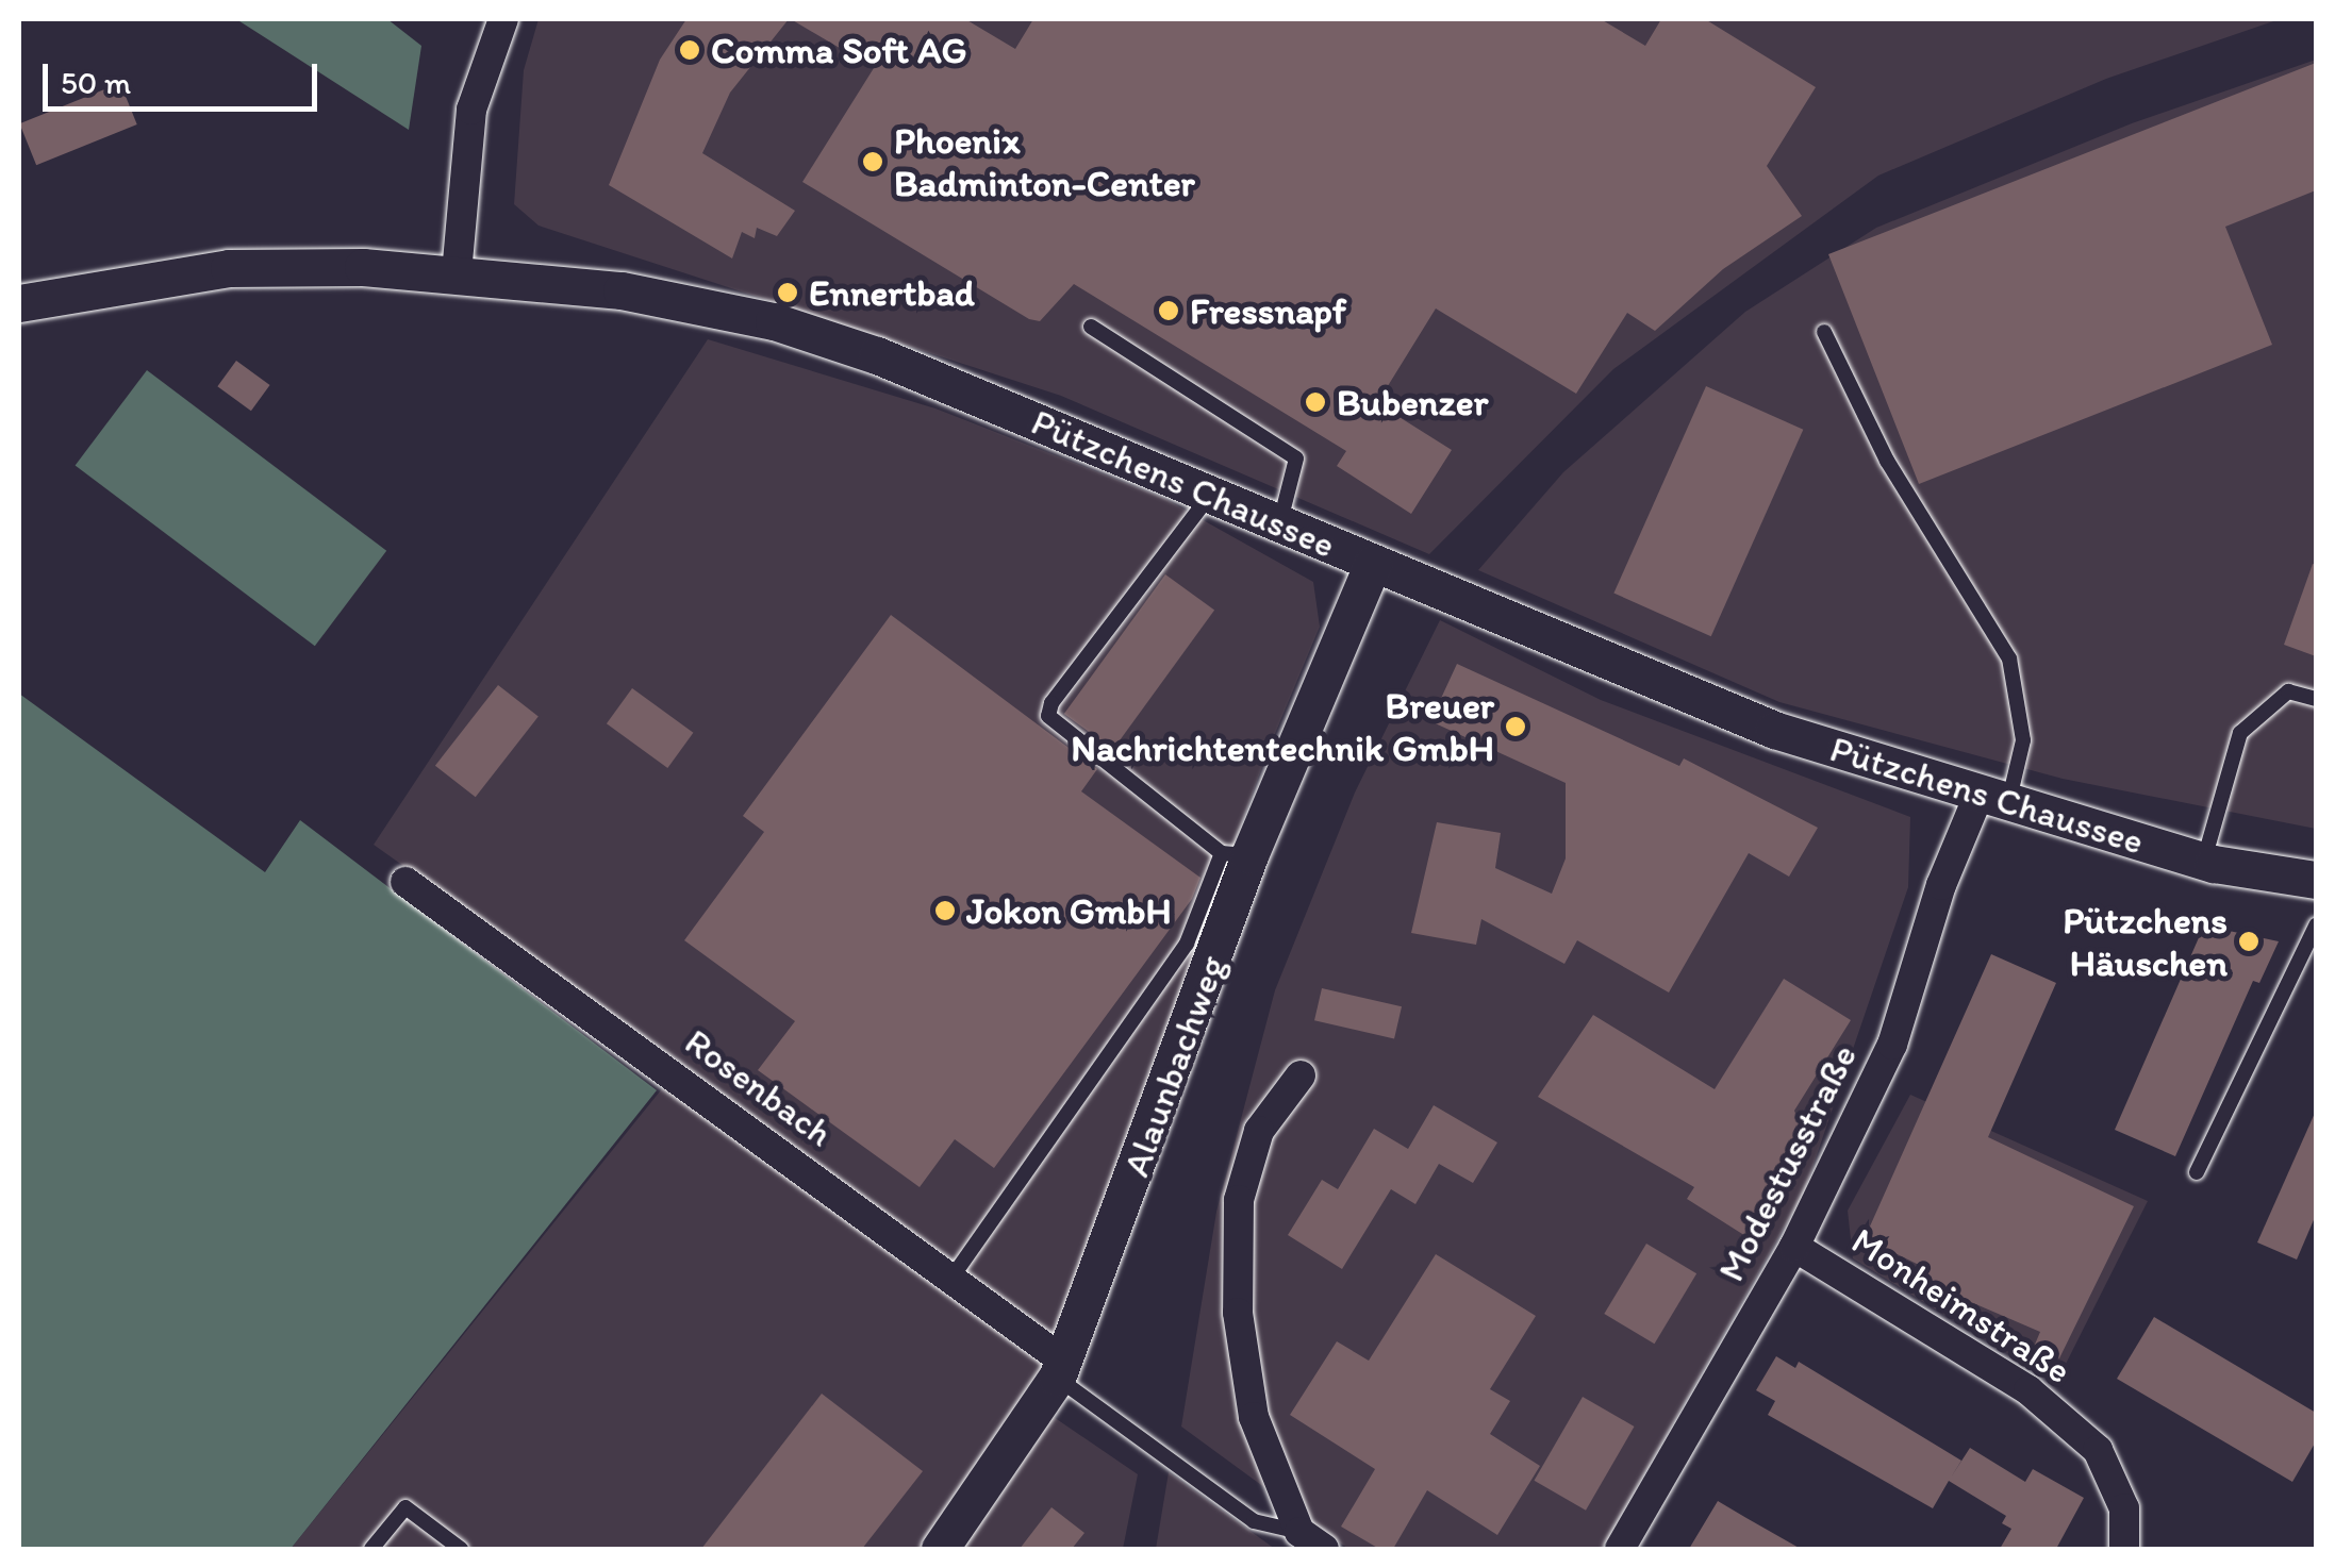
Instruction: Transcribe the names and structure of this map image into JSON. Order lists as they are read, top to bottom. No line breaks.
{"streets":{"street":["Pützchens Chaussee","Alaunbachweg","Rosenbach","Modestusstraße","Monheimstraße"]},"crossings":[["Pützchens Chaussee","Alaunbachweg"],["Pützchens Chaussee","Modestusstraße"],["Alaunbachweg","Rosenbach"],["Modestusstraße","Monheimstraße"]],"places":["Comma Soft AG","Phoenix Badminton-Center","Ennertbad","Fressnapf","Bubenzer","Breuer Nachrichtentechnik GmbH","Jokon GmbH","Pützchens Häuschen"],"scale_bar":"50 m"}
